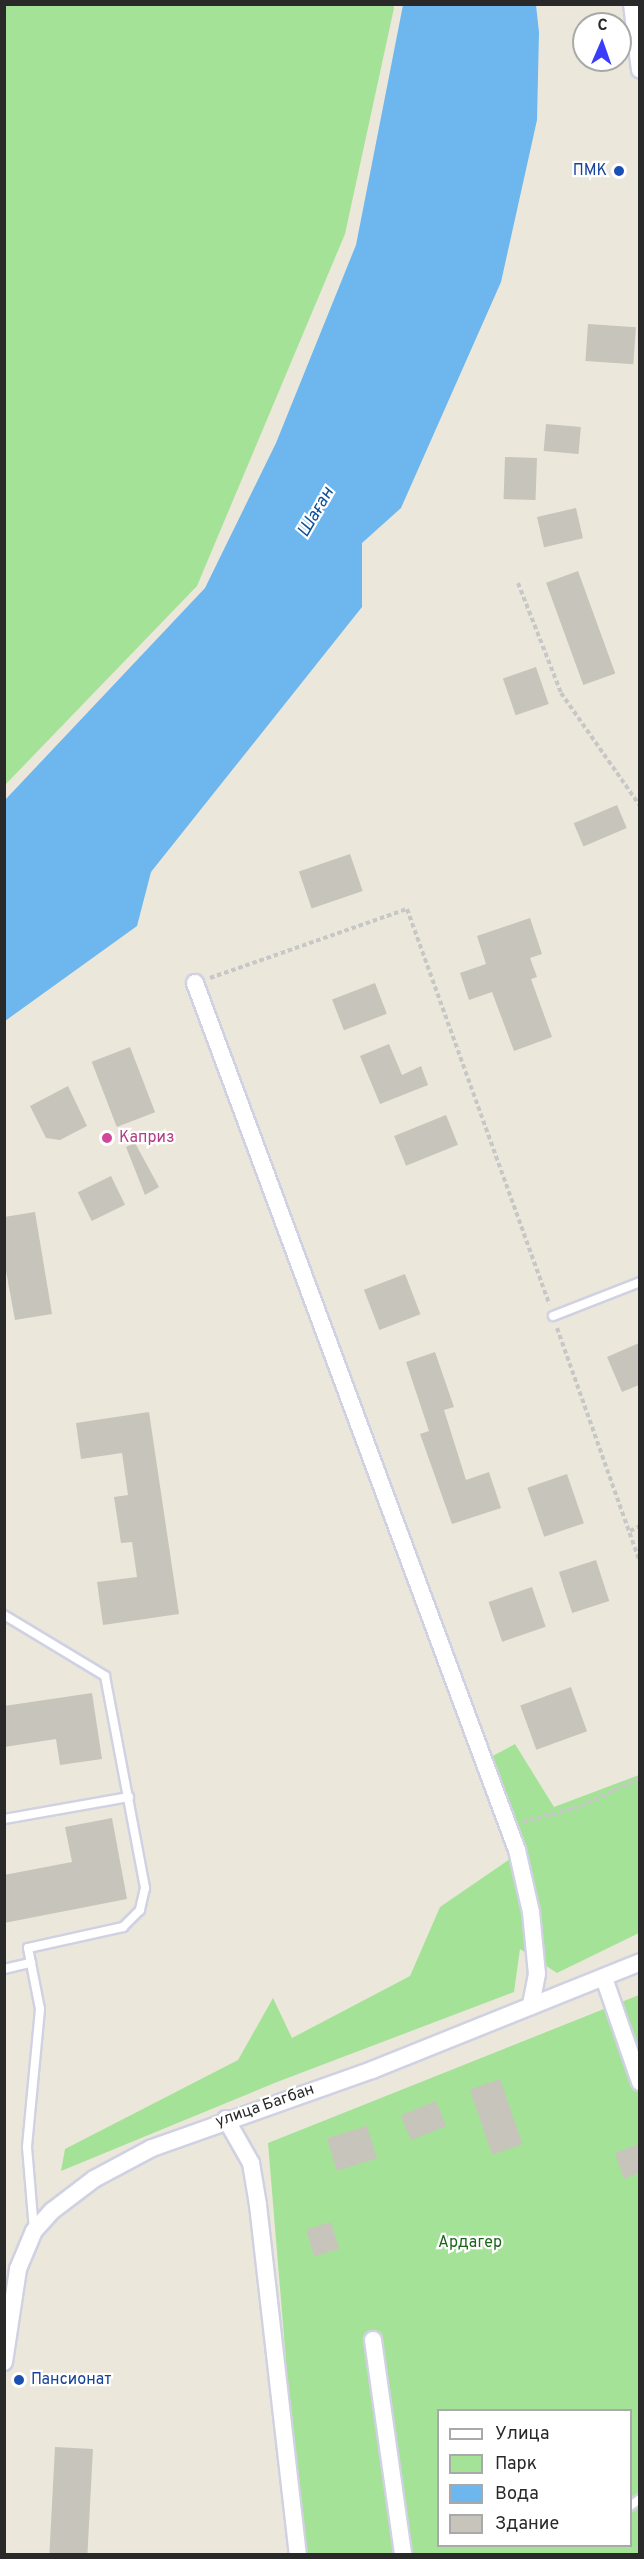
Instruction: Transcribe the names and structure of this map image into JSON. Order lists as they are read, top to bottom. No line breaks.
{"streets":{"street":["улица Багбан"]},"water":["Шаған"],"parks":["Ардагер"],"places":["ПМК","Каприз","Пансионат"],"legend":["Улица","Парк","Вода","Здание"],"north":"top"}
